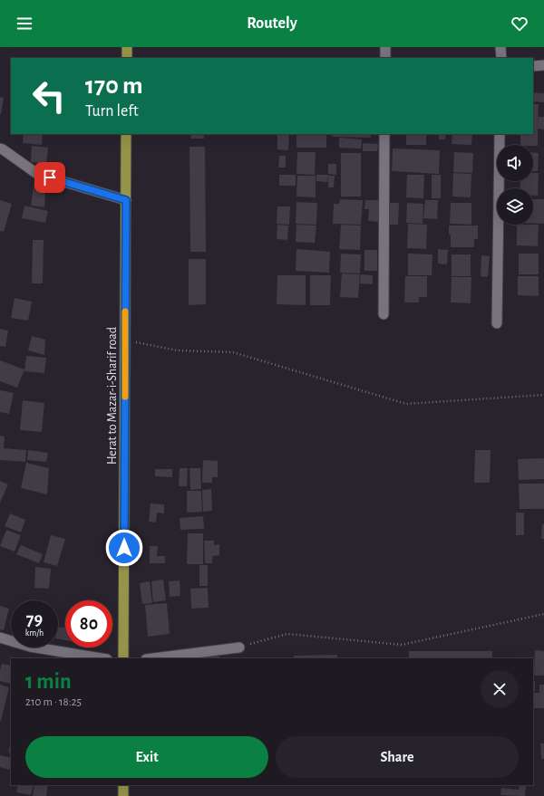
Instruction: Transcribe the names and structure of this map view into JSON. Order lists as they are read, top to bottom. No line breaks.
{"streets":{"highway":["Herat to Mazar-i-Sharif road"]},"page":{"header":"Routely","turn":["170 m","Turn left"],"speed":"79 km/h","limit":"80","heading":["1 min","210 m · 18:25"],"buttons":["Exit","Share"]}}
